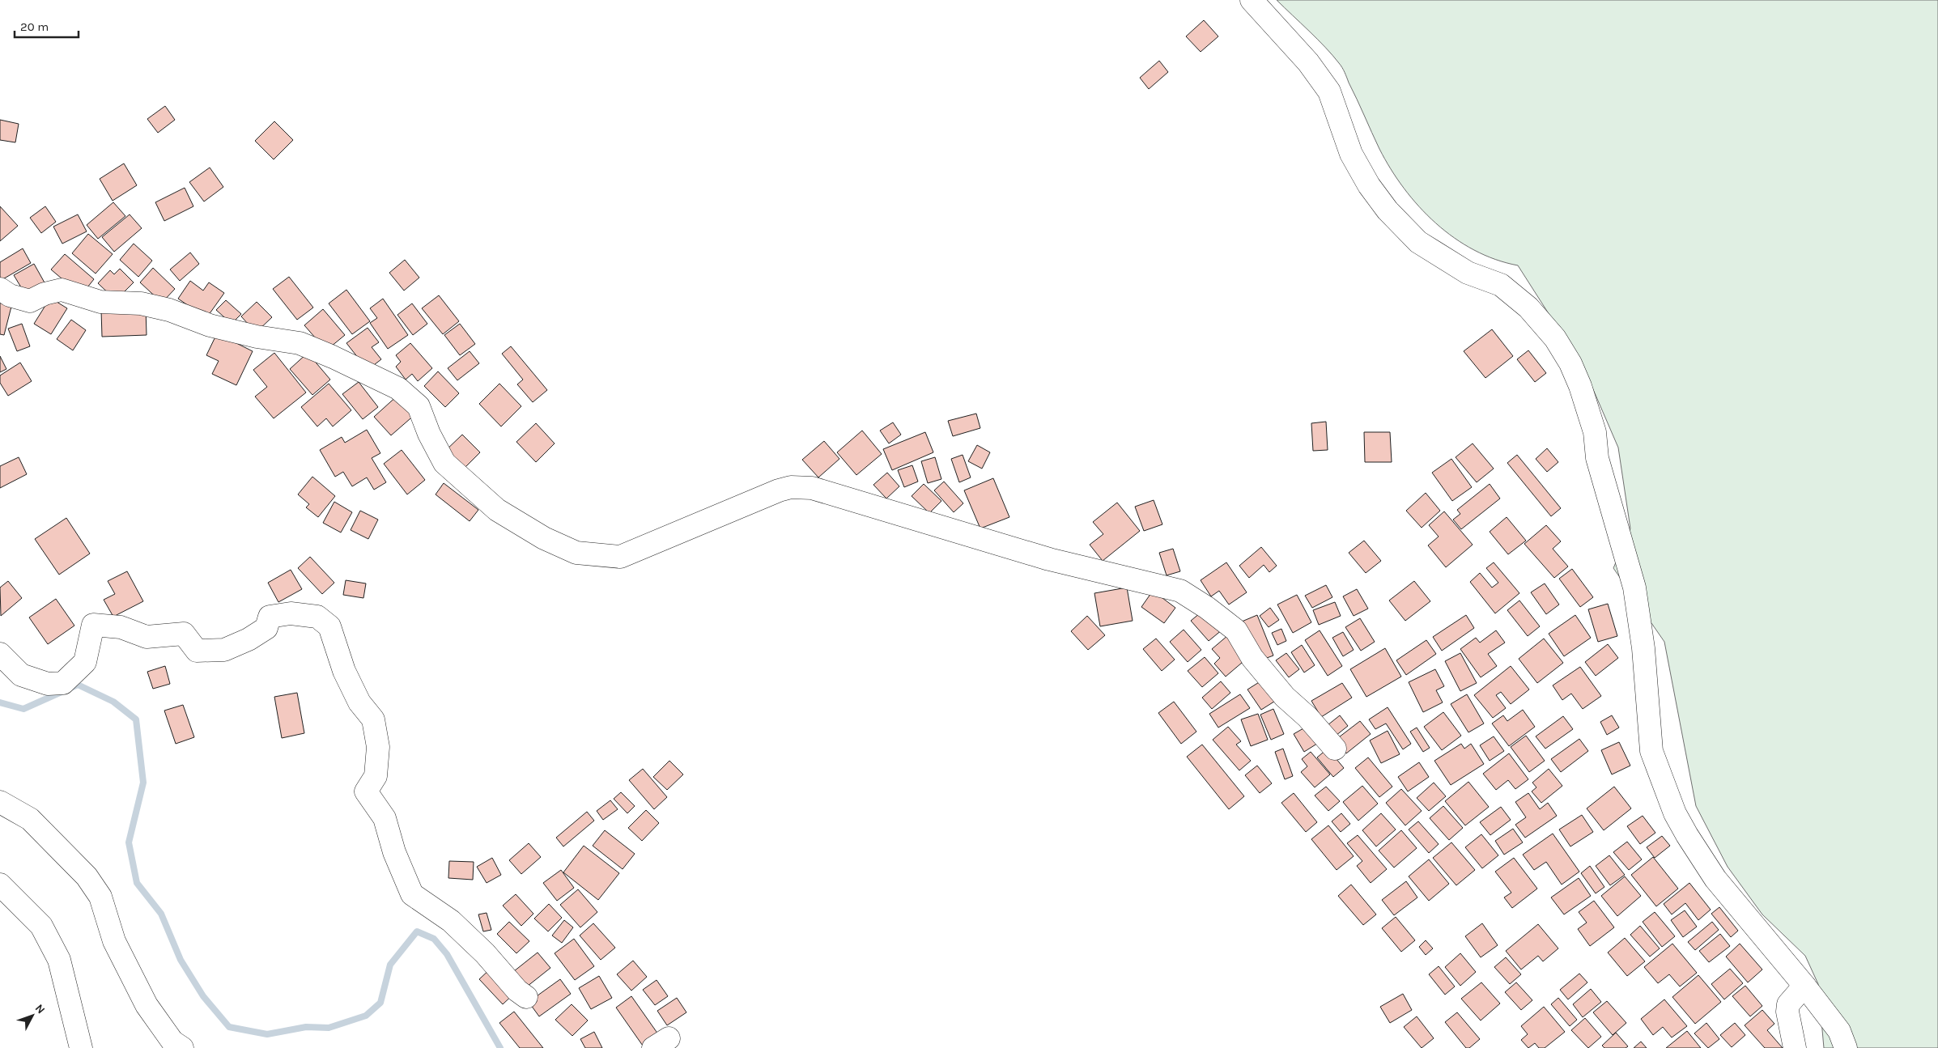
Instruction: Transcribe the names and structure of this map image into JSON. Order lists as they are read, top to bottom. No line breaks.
{"scale_bar":"20 m","north":"top right"}
